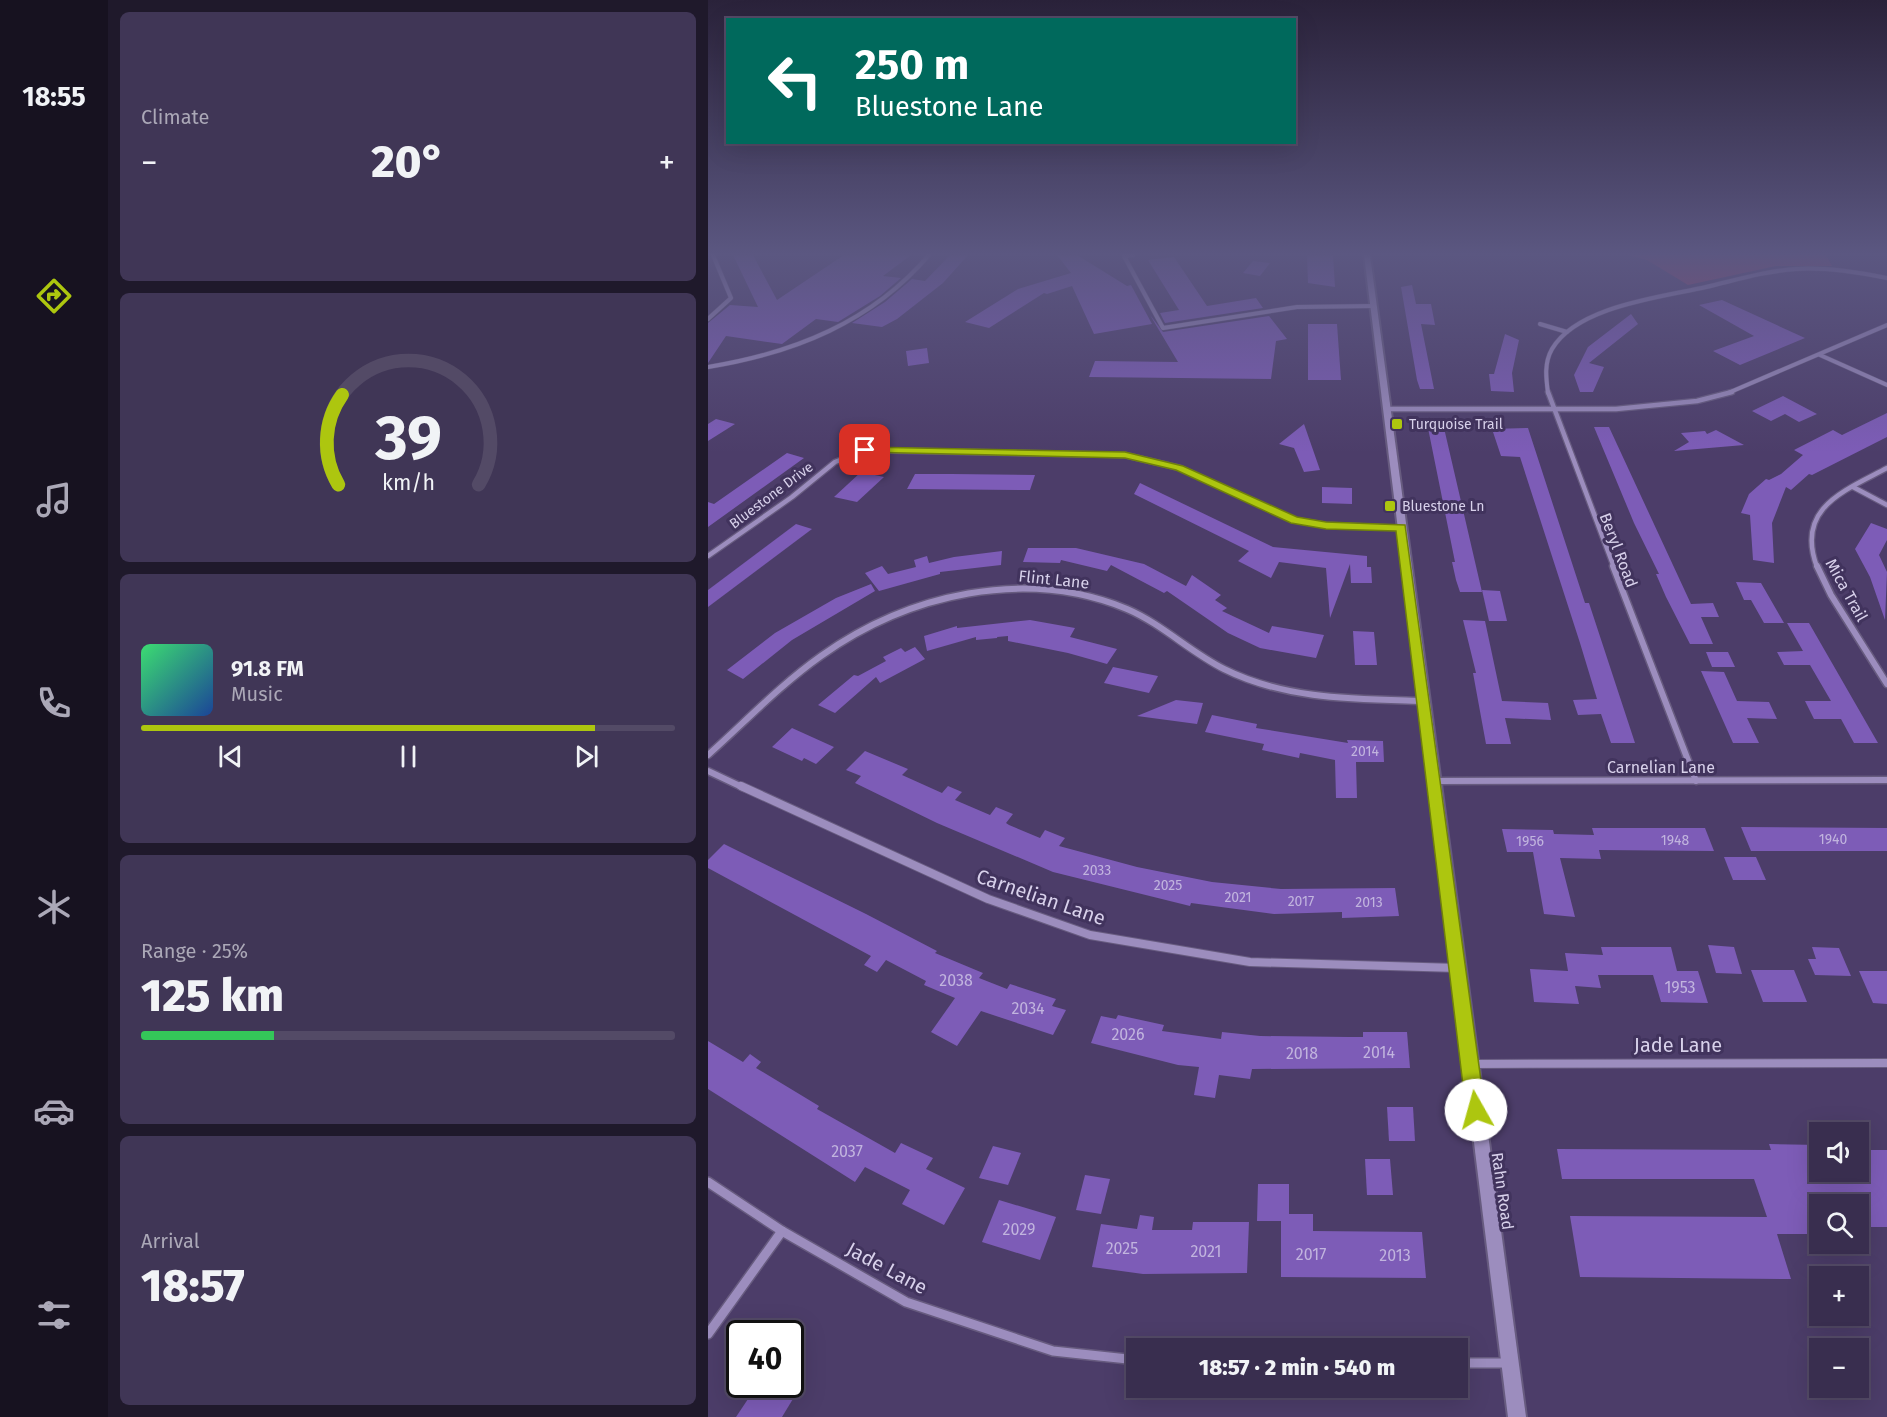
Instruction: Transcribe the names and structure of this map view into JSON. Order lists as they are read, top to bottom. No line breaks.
{"streets":{"street":["Bluestone Drive","Beryl Road","Flint Lane","Mica Trail","Carnelian Lane","Jade Lane","Rahn Road"]},"crossings":[["Bluestone Drive","Rahn Road"],["Beryl Road","Carnelian Lane"],["Flint Lane","Rahn Road"],["Carnelian Lane","Rahn Road"],["Jade Lane","Rahn Road"]],"places":{"transit":["Turquoise Trail","Bluestone Ln"]},"house_numbers":["2014","1940","1948","1956","2033","2025","2021","2017","2013","2038","1953","2034","2026","2014","2018","2037","2029","2025","2021","2017","2013"],"page":{"tabs":"18:55","tile":["Climate",["Range · 25%","125 km"],["Arrival","18:57"]],"turn":["250 m","Bluestone Lane"],"heat":["−","20°","+"],"song":["91.8 FM","Music"],"map_buttons":["+","−"],"limit":"40","trip":"18:57 · 2 min · 540 m","gauge":["39","km/h"]}}
